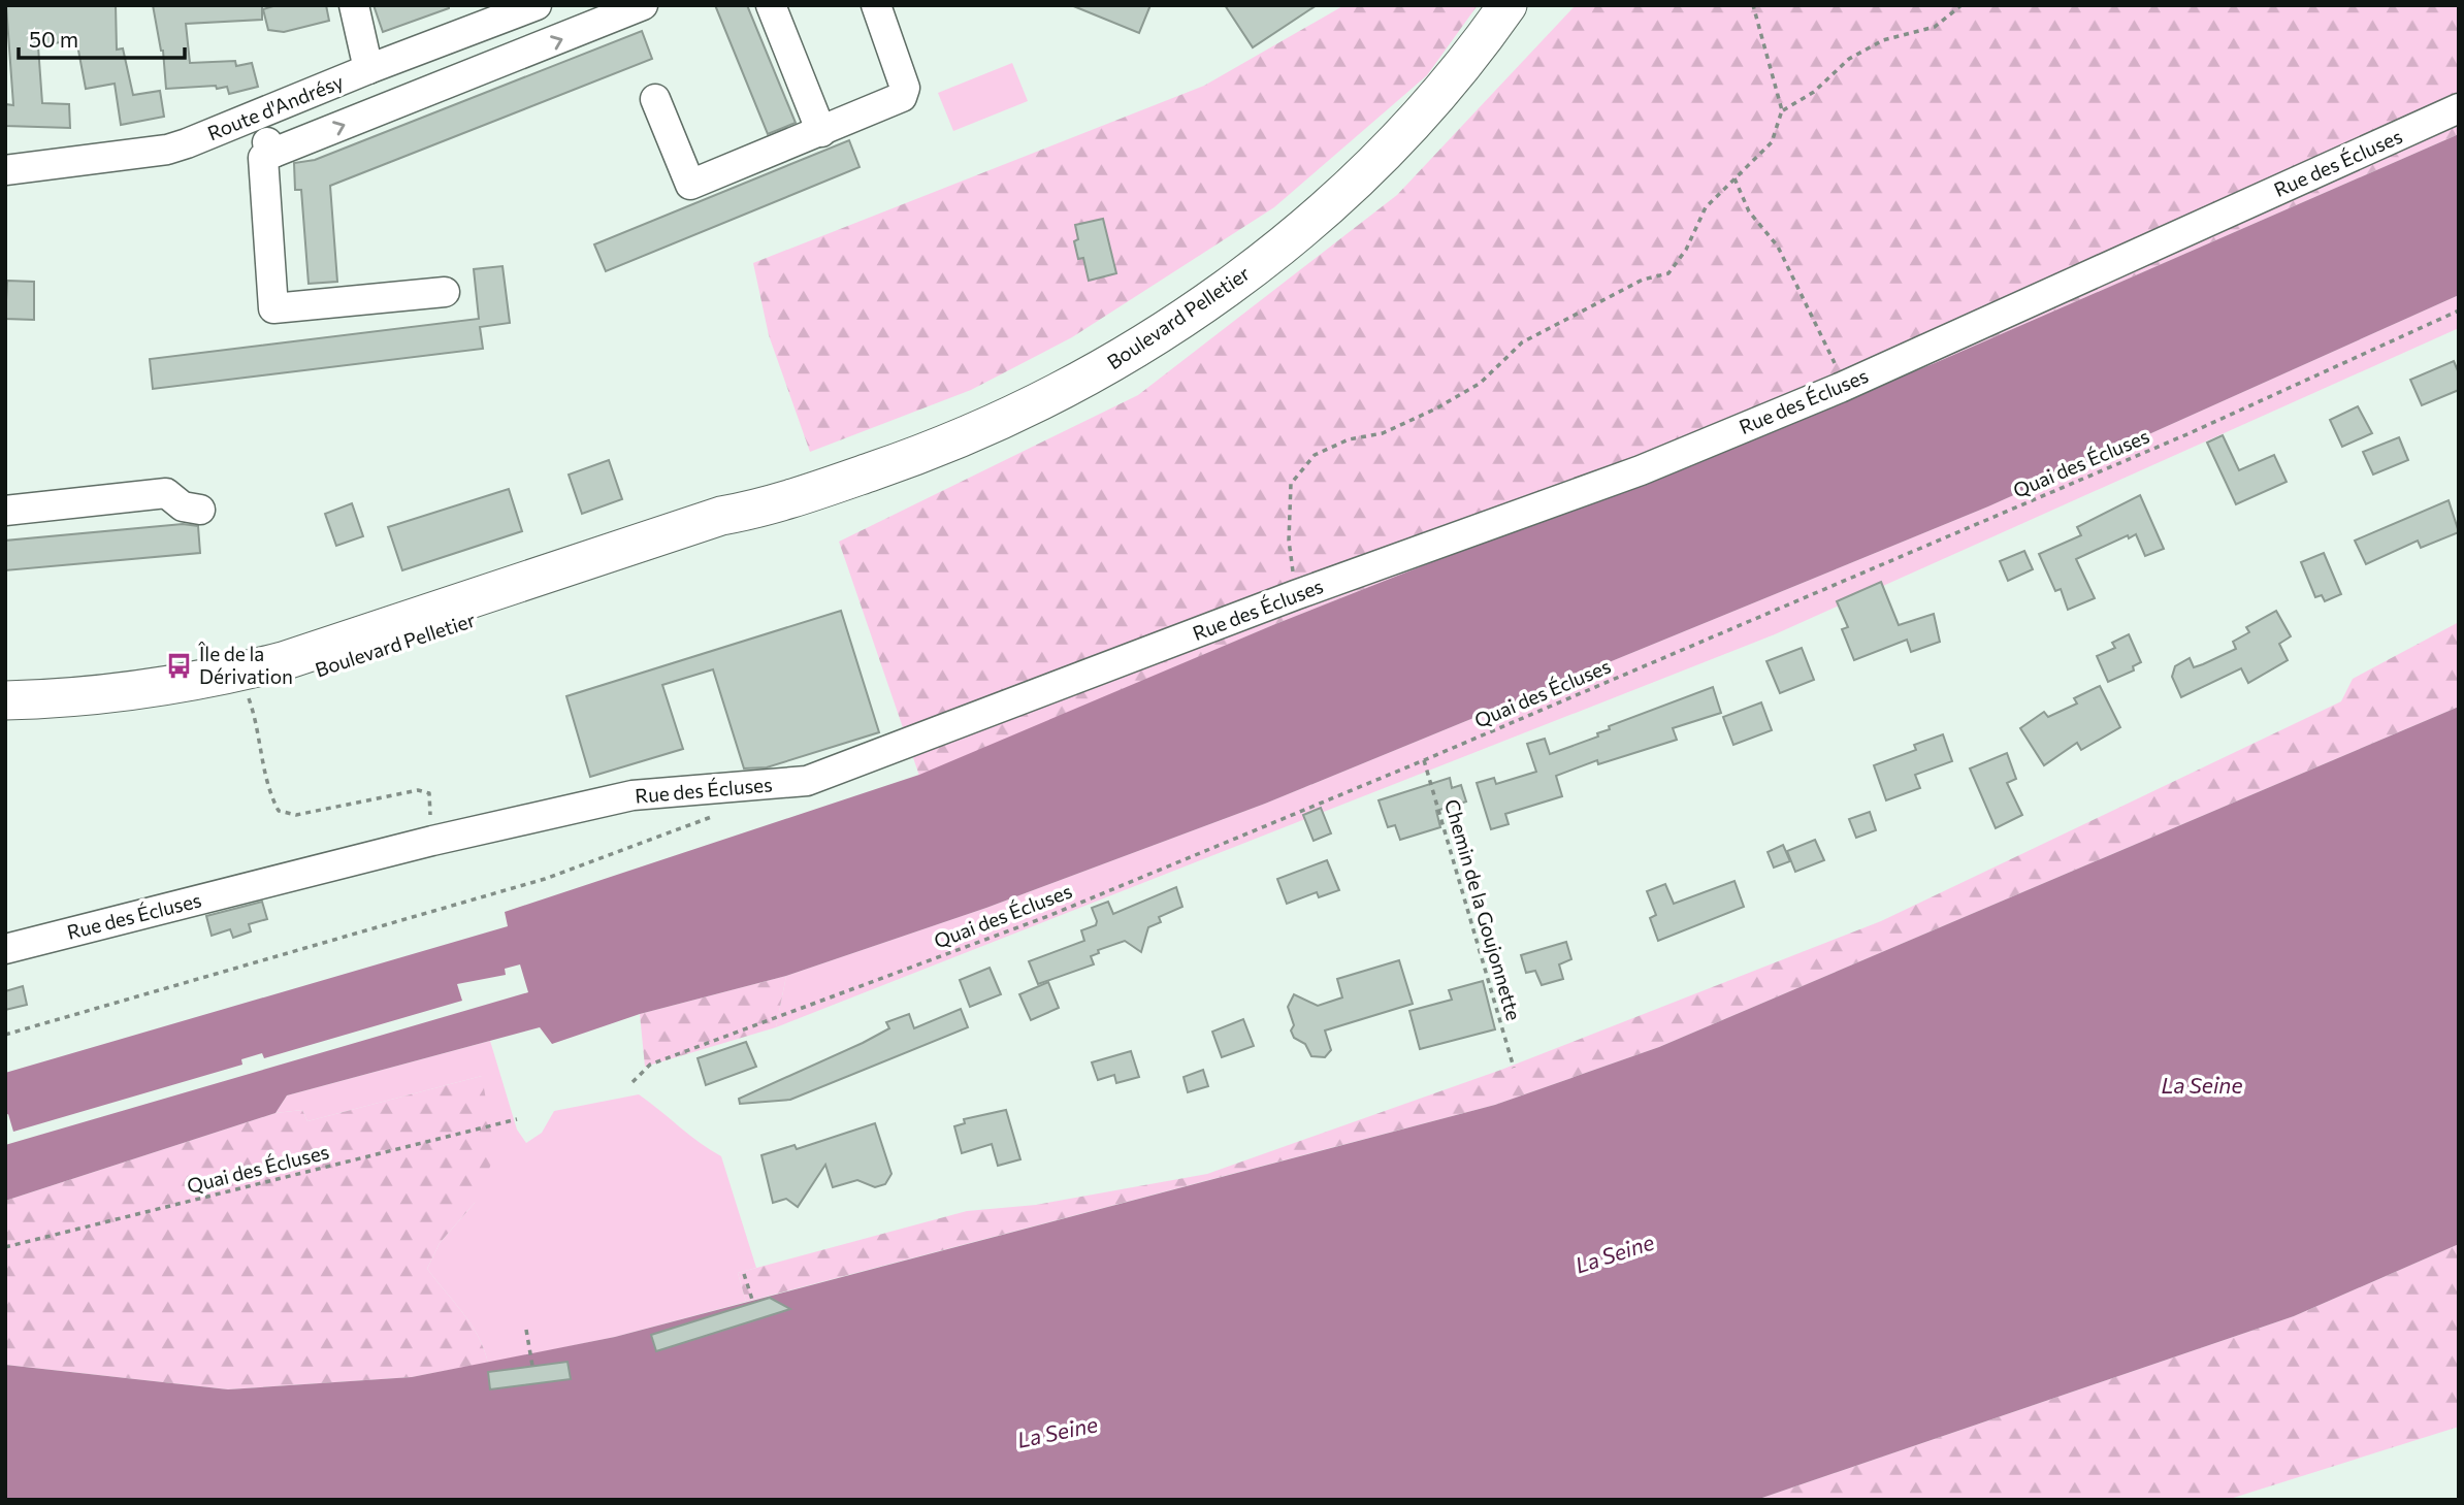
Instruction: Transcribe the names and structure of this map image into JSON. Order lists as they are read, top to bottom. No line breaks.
{"streets":{"main road":["Boulevard Pelletier"],"street":["Route d'Andrésy","Rue des Écluses"],"path":["Quai des Écluses","Chemin de la Goujonnette"]},"crossings":[["Quai des Écluses","Chemin de la Goujonnette"]],"water":["La Seine"],"places":{"bus stop":["Île de la Dérivation"]},"scale_bar":"50 m"}
